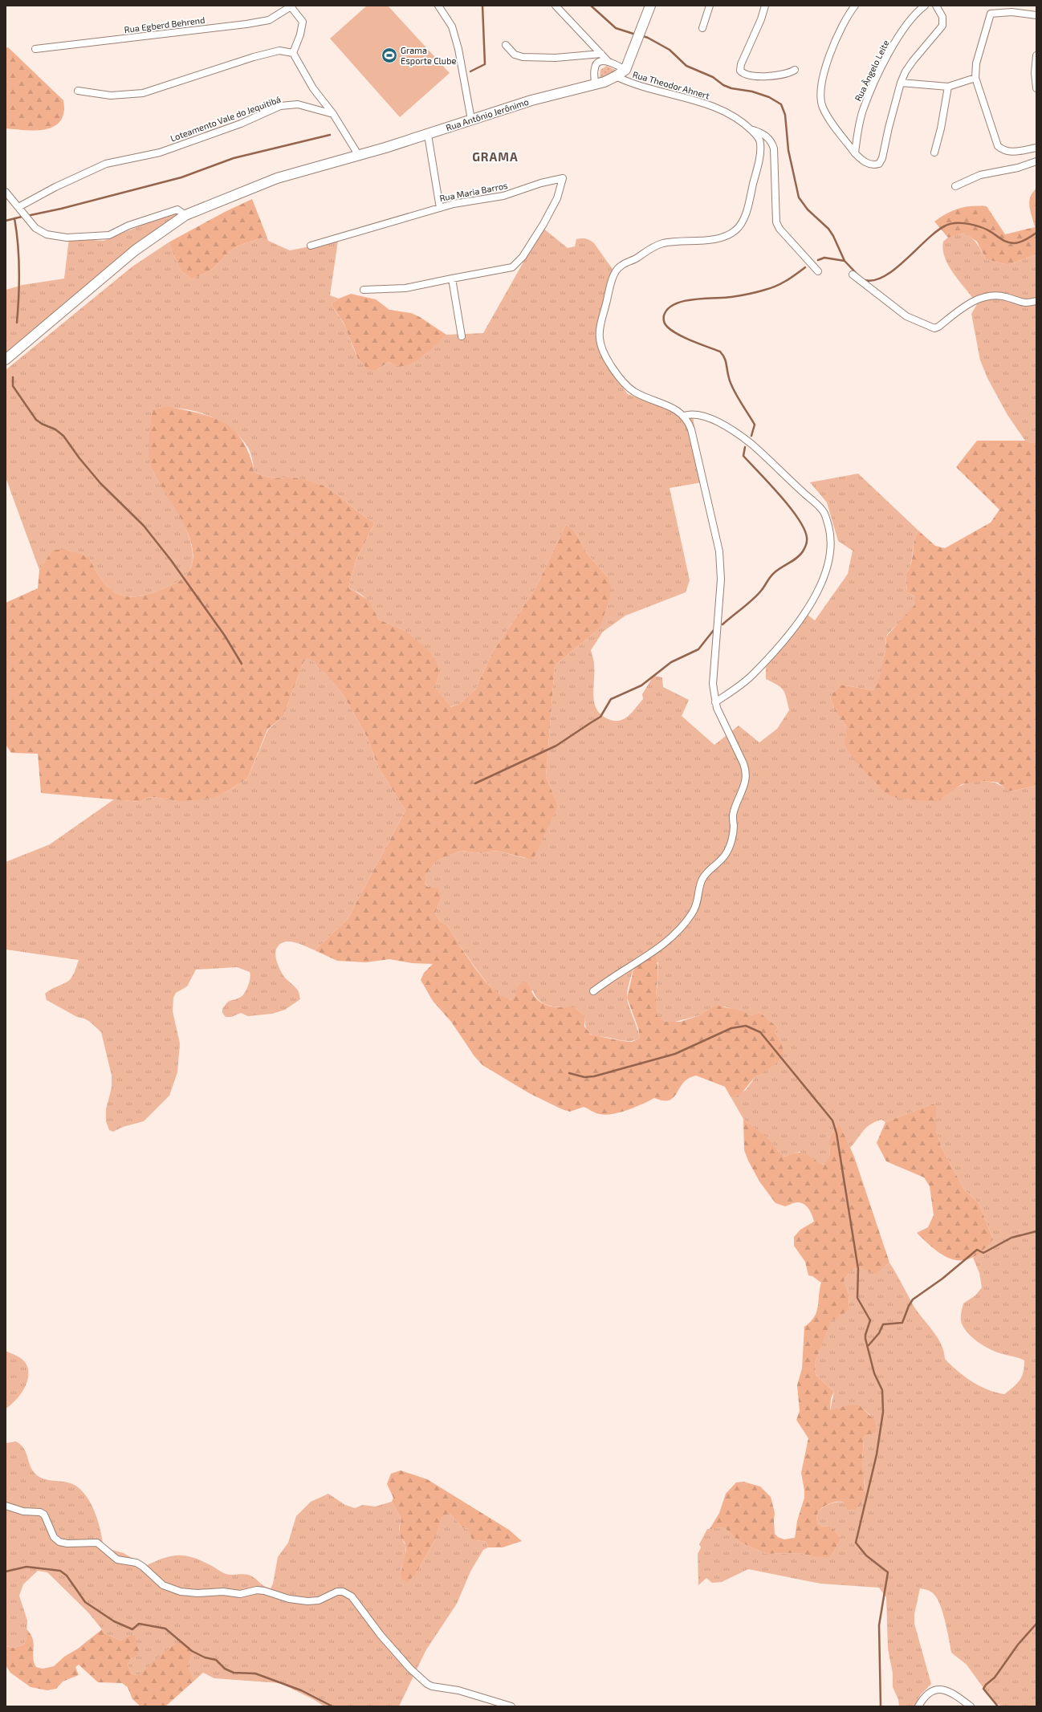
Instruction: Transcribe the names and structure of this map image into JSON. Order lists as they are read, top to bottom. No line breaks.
{"streets":{"main road":["Rua Antônio Jerônimo"],"street":["Rua Egberd Behrend","Rua Ângelo Leite","Rua Theodor Ahnert","Loteamento Vale do Jequitibá","Rua Maria Barros"]},"crossings":[["Rua Theodor Ahnert","Rua Antônio Jerônimo"]],"districts":["GRAMA"],"places":{"sports":["Grama Esporte Clube"]}}
